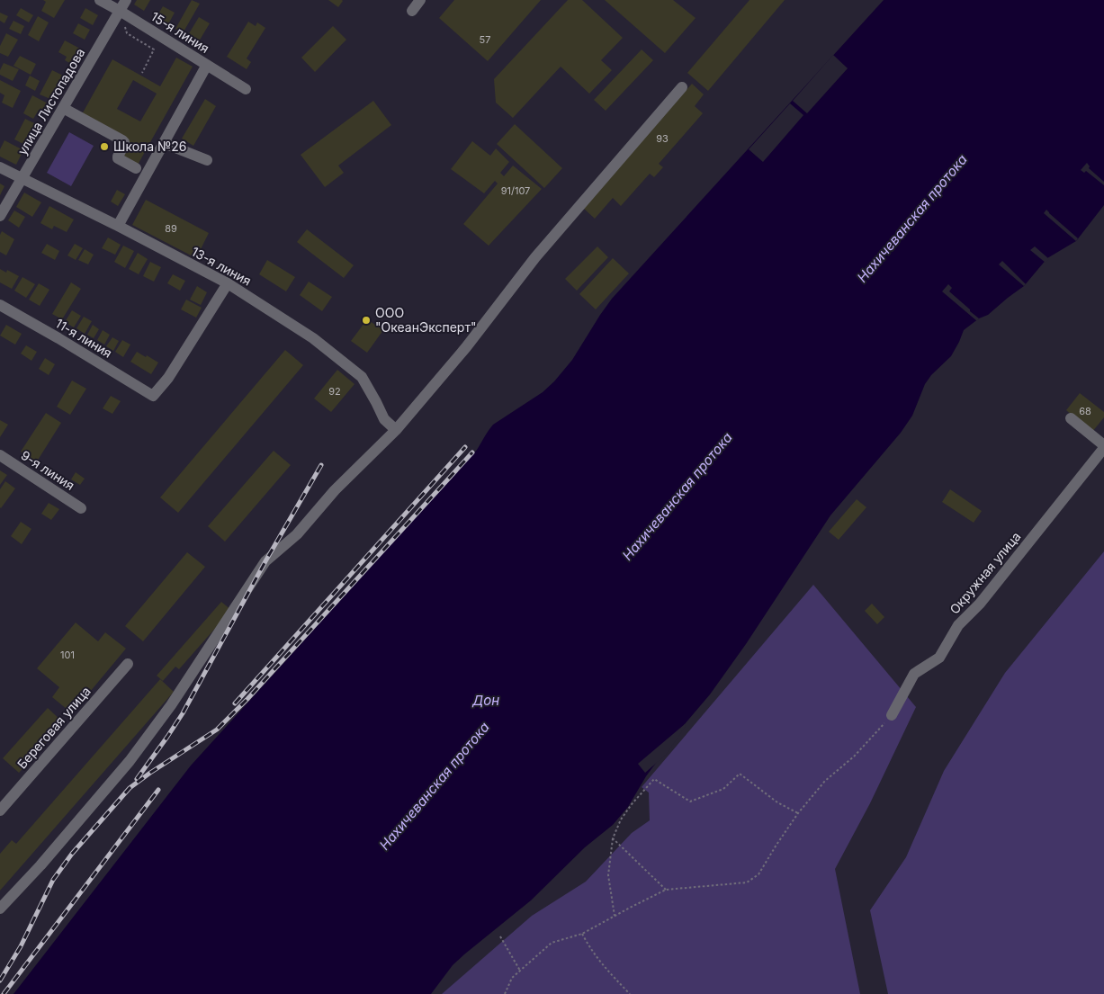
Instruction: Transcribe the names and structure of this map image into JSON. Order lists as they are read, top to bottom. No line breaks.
{"streets":{"street":["15-я линия","улица Листопадова","13-я линия","11-я линия","9-я линия","Окружная улица","Береговая улица"]},"crossings":[["15-я линия","улица Листопадова"],["улица Листопадова","13-я линия"],["13-я линия","11-я линия"]],"water":["Нахичеванская протока","Дон"],"places":["Школа №26","ООО \"ОкеанЭксперт\""],"house_numbers":["57","93","91/107","89","92","68","101"]}
